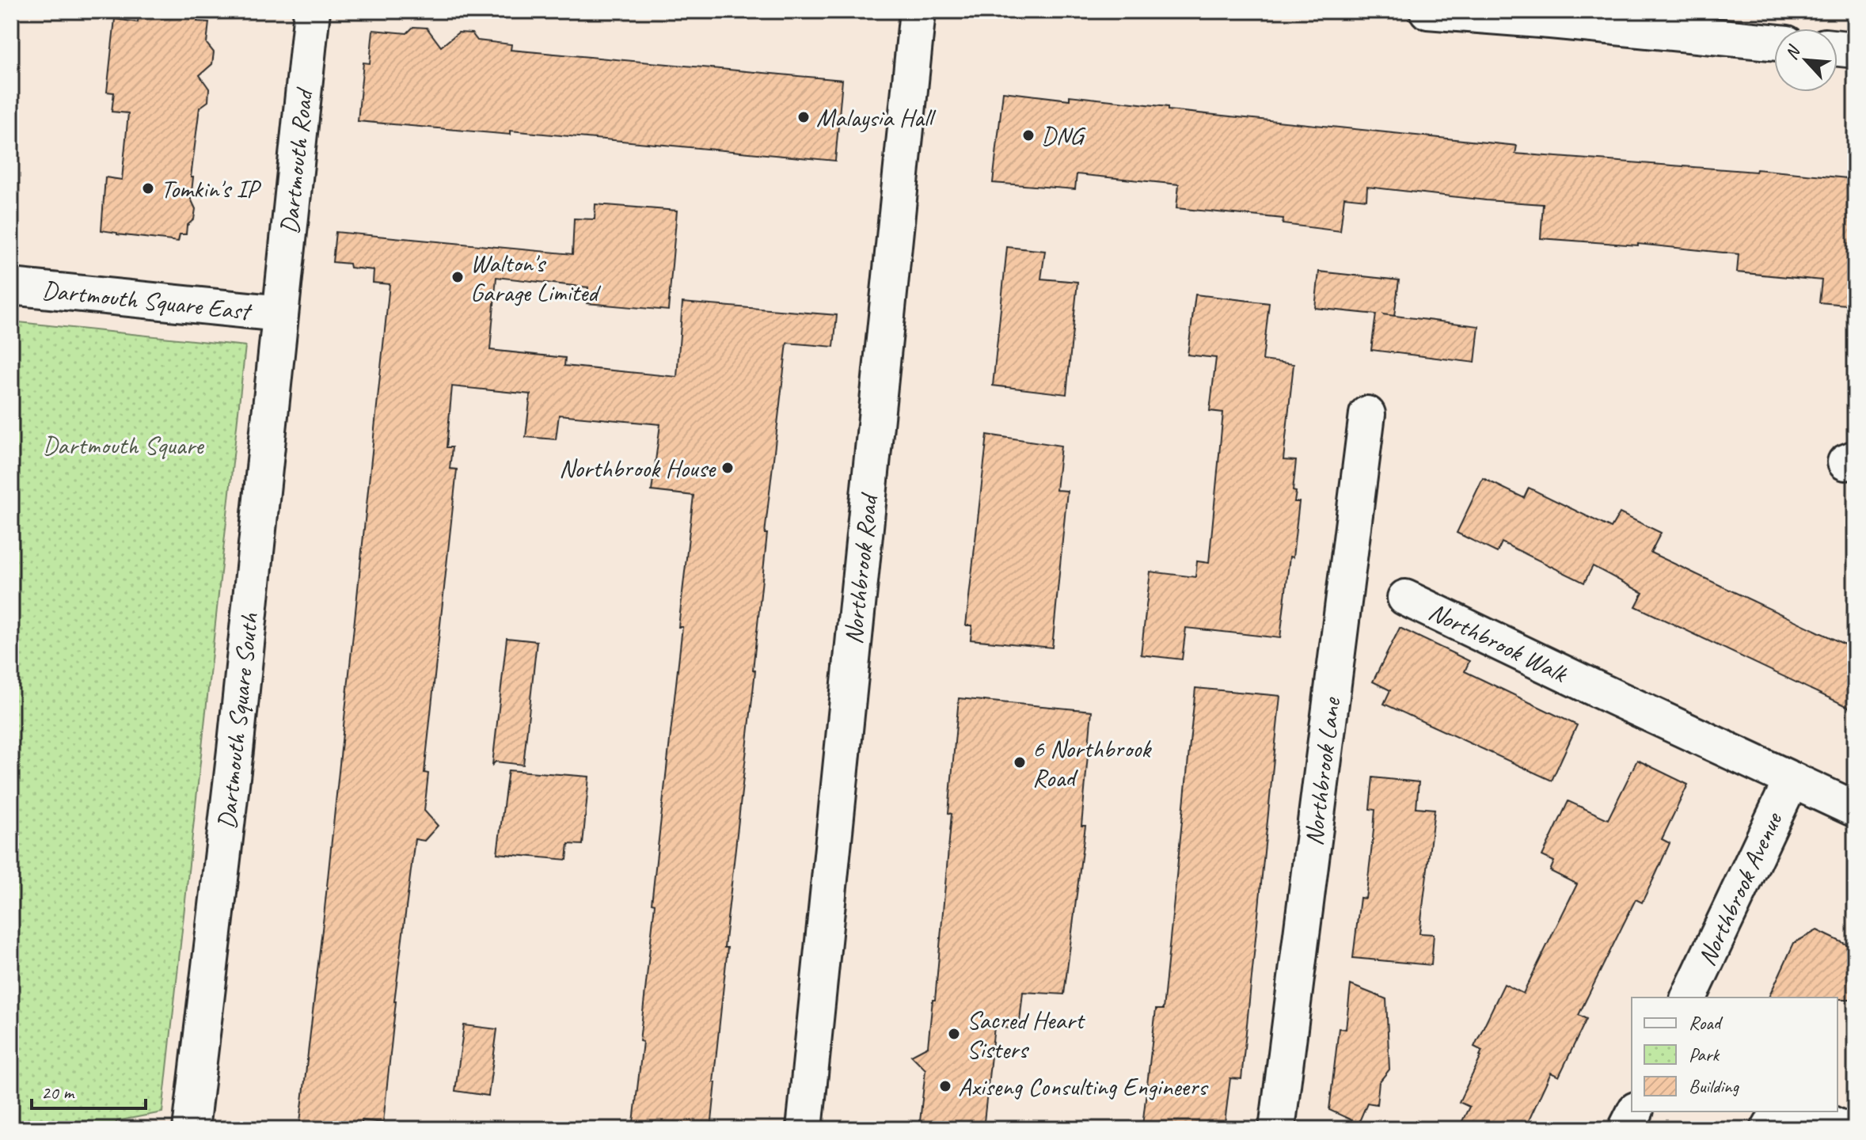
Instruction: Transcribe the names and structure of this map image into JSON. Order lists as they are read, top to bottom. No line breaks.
{"streets":{"street":["Dartmouth Road","Dartmouth Square East","Northbrook Road","Northbrook Walk","Dartmouth Square South","Northbrook Lane","Northbrook Avenue"]},"crossings":[["Dartmouth Road","Dartmouth Square East"],["Dartmouth Road","Dartmouth Square South"],["Dartmouth Square East","Dartmouth Square South"],["Northbrook Walk","Northbrook Avenue"]],"parks":["Dartmouth Square"],"places":["Malaysia Hall","DNG","Tomkin's IP","Walton's Garage Limited","Northbrook House","6 Northbrook Road","Sacred Heart Sisters","Axiseng Consulting Engineers"],"legend":["Road","Park","Building"],"scale_bar":"20 m","north":"top left"}
